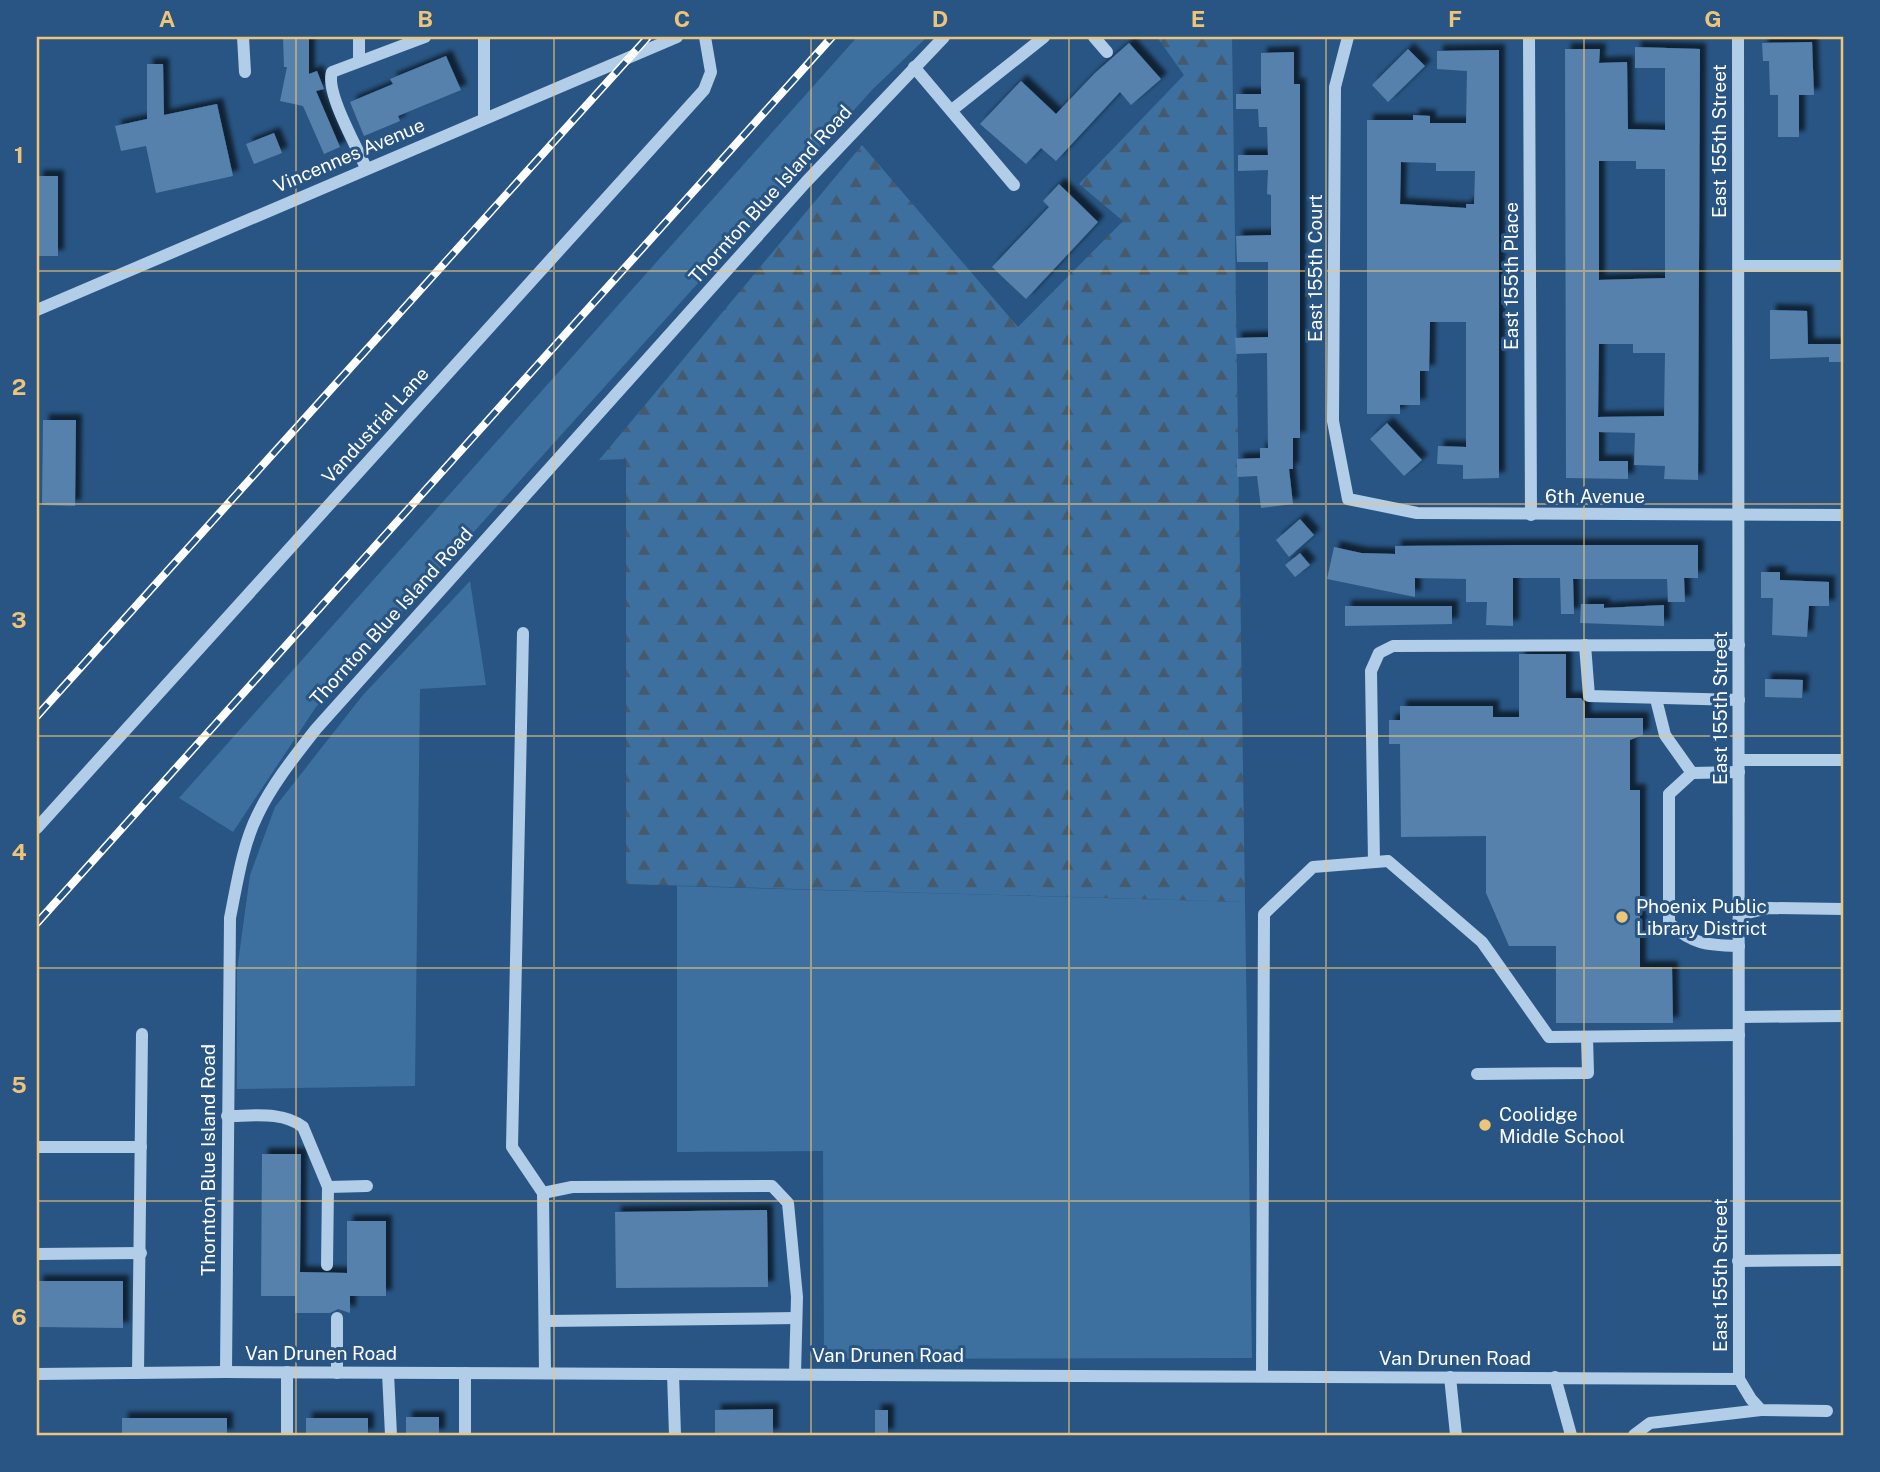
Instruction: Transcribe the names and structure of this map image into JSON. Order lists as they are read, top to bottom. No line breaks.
{"streets":{"street":["East 155th Street","Vincennes Avenue","Thornton Blue Island Road","East 155th Court","East 155th Place","Vandustrial Lane","6th Avenue","Van Drunen Road"]},"crossings":[["East 155th Street","6th Avenue"],["East 155th Street","Van Drunen Road"],["Thornton Blue Island Road","Van Drunen Road"],["East 155th Court","6th Avenue"],["East 155th Place","6th Avenue"]],"places":["Phoenix Public Library District","Coolidge Middle School"],"grid":{"columns":["A","B","C","D","E","F","G"],"rows":["1","2","3","4","5","6"]}}
